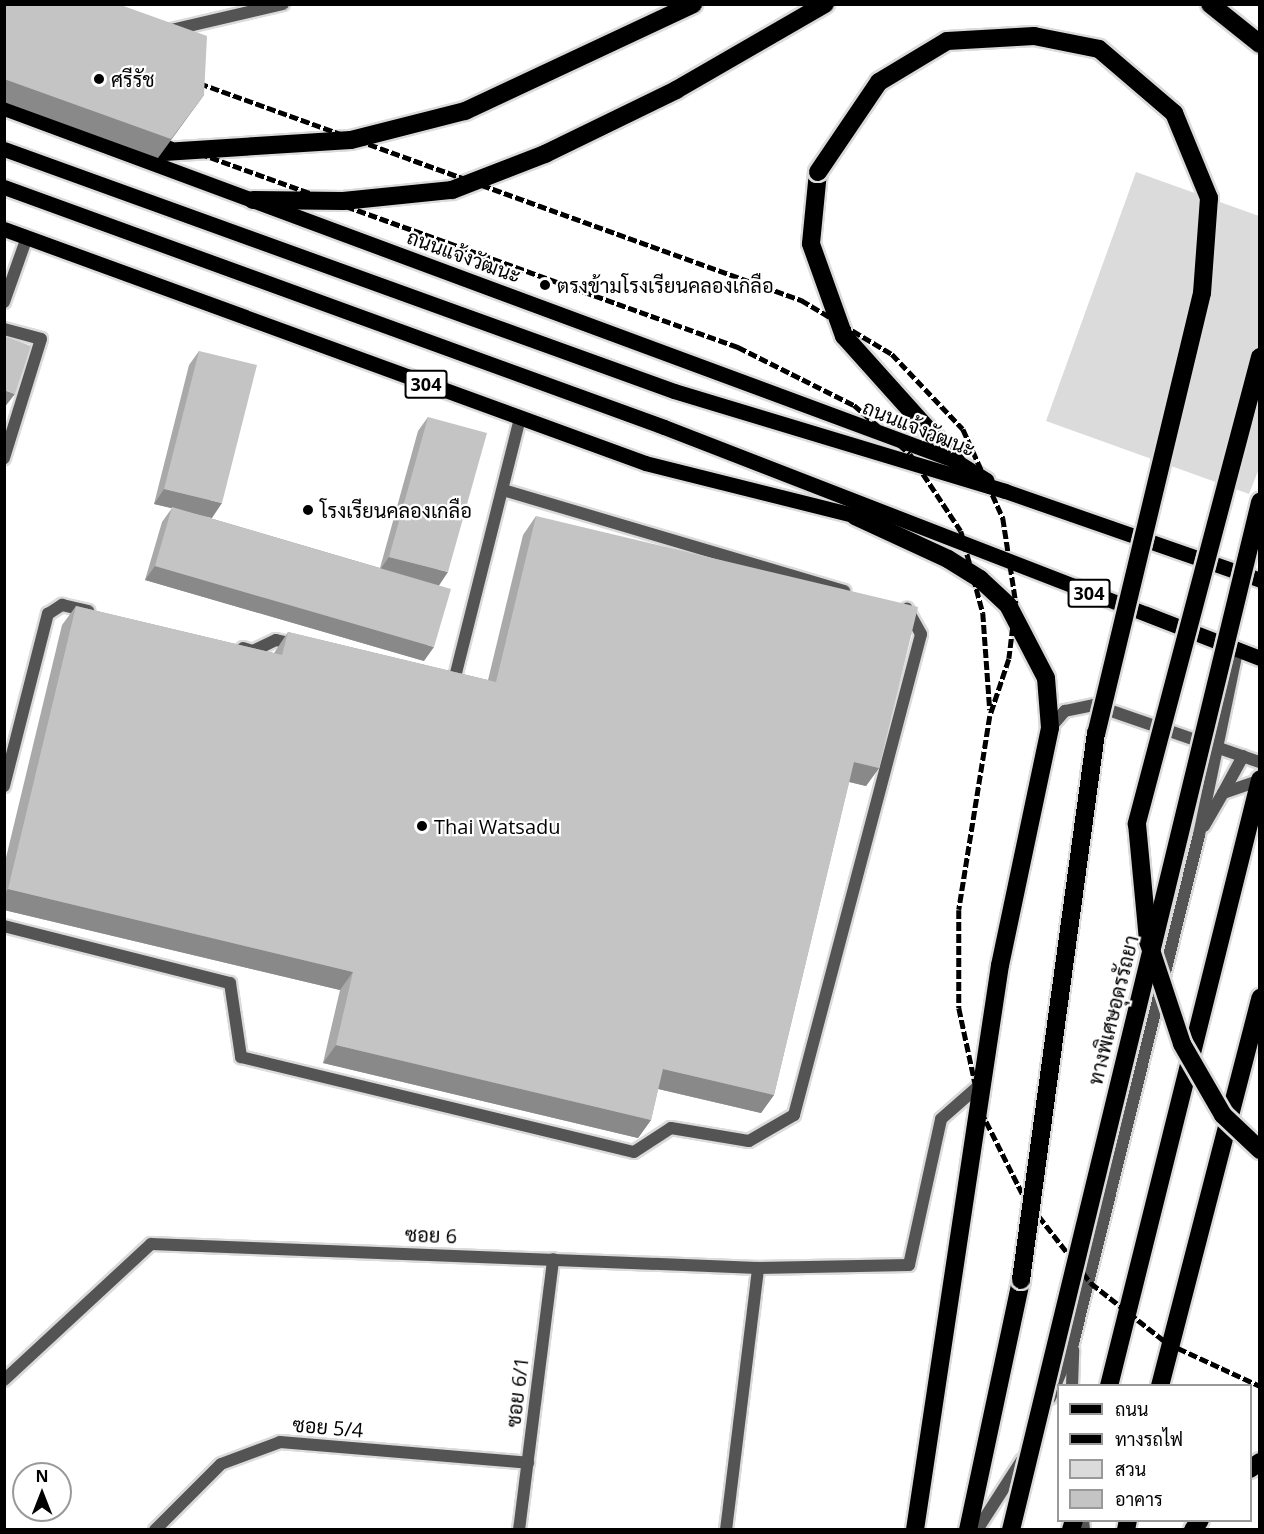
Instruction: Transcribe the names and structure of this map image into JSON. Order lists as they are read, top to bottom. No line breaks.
{"streets":{"highway":["ทางพิเศษอุดรรัถยา"],"main road":["ถนนแจ้งวัฒนะ","304"],"street":["ซอย 6","ซอย 6/1","ซอย 5/4"]},"crossings":[["ซอย 6","ซอย 6/1"],["ซอย 6/1","ซอย 5/4"]],"places":["ศรีรัช","ตรงข้ามโรงเรียนคลองเกลือ","โรงเรียนคลองเกลือ","Thai Watsadu"],"legend":["ถนน","ทางรถไฟ","สวน","อาคาร"],"north":"top"}
